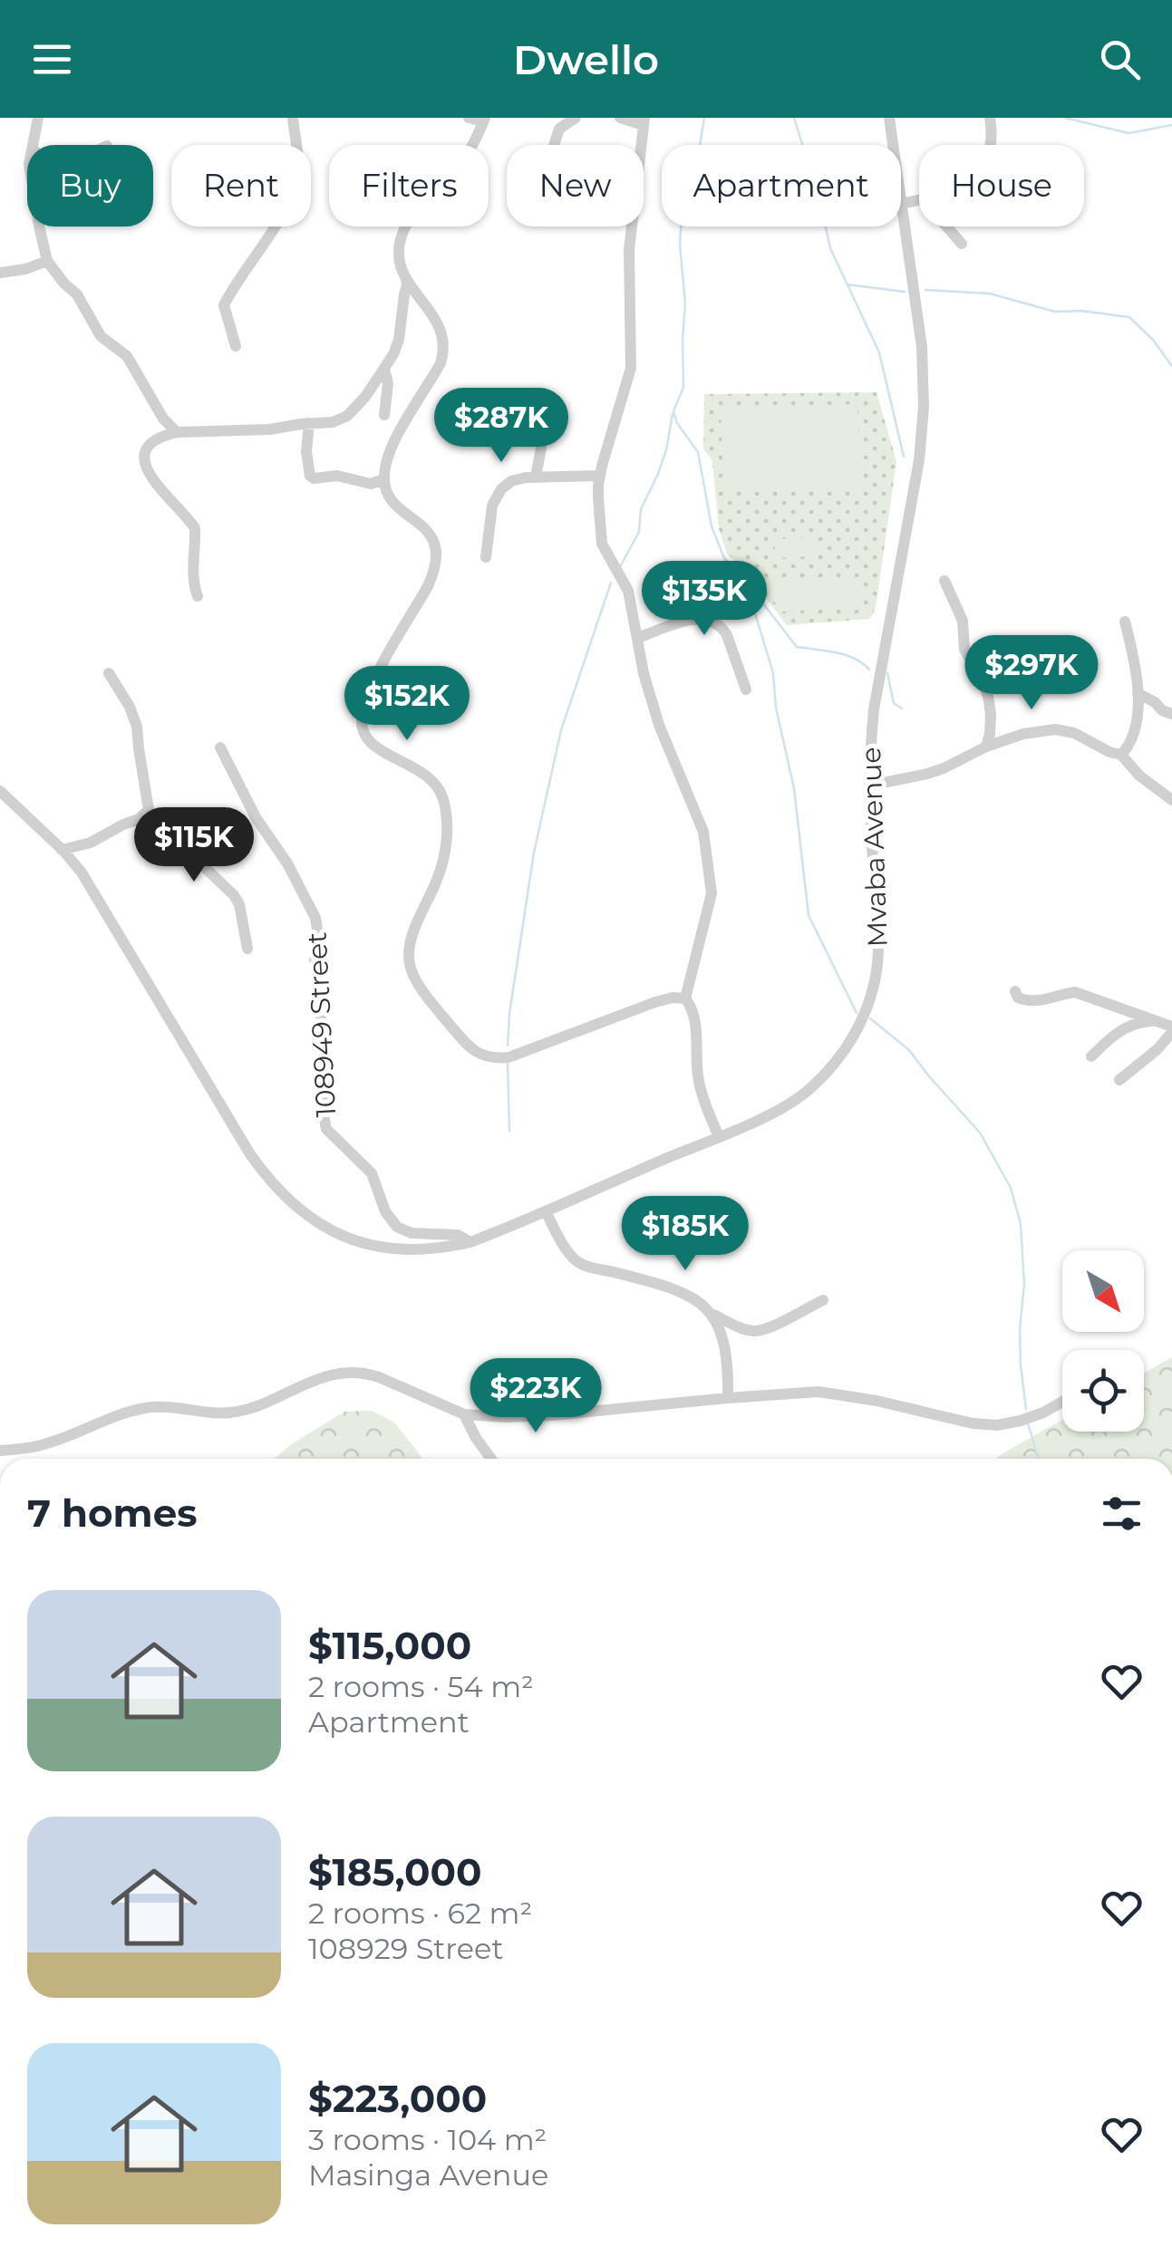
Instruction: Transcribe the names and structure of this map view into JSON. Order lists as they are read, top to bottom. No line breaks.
{"streets":{"street":["Mvaba Avenue","108949 Street"]},"crossings":[["Mvaba Avenue","108949 Street"]],"north":"bottom right","page":{"header":"Dwello","chip":["Buy","Rent","Filters","New","Apartment","House"],"price":["$287K","$135K","$297K","$152K","$115K","$185K","$223K"],"heading":"7 homes","list":[{"name":"$115,000","note":"2 rooms · 54 m² · Apartment"},{"name":"$185,000","note":"2 rooms · 62 m² · 108929 Street"},{"name":"$223,000","note":"3 rooms · 104 m² · Masinga Avenue"}]}}
